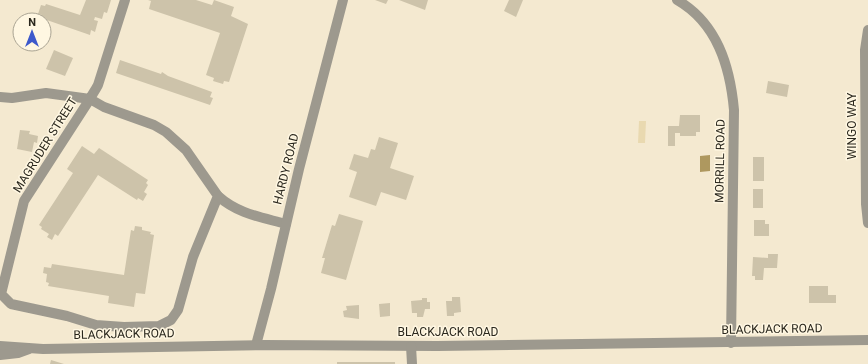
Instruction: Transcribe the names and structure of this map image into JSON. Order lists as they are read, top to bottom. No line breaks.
{"streets":{"street":["WINGO WAY","MAGRUDER STREET","MORRILL ROAD","HARDY ROAD","BLACKJACK ROAD"]},"crossings":[["MORRILL ROAD","BLACKJACK ROAD"],["HARDY ROAD","BLACKJACK ROAD"]],"north":"top"}
